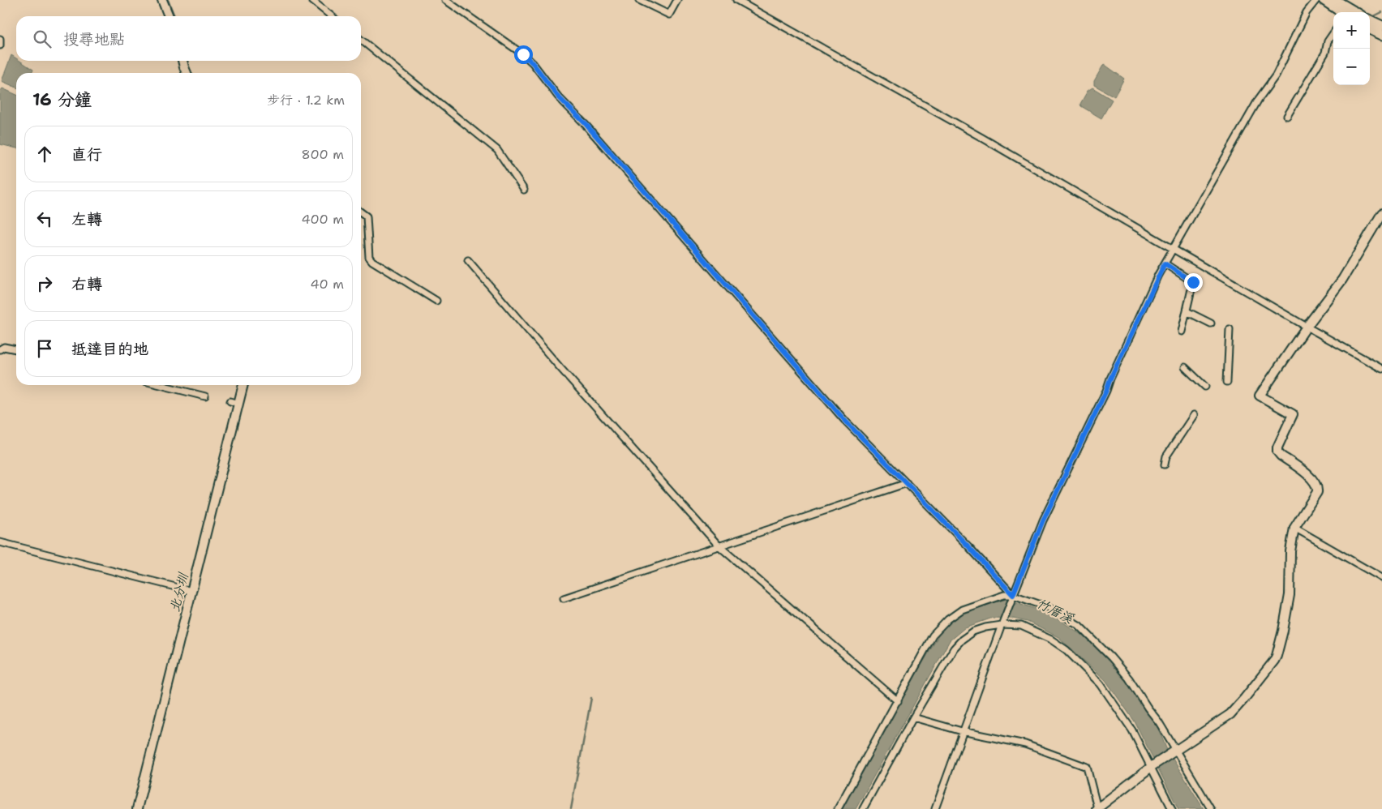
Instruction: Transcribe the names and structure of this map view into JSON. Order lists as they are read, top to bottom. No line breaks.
{"water":["北分圳","竹厝溪"],"page":{"map_buttons":["+","−"],"search":"搜尋地點","heading":["16 分鐘","步行 · 1.2 km"],"list":[["直行","800 m"],["左轉","400 m"],["右轉","40 m"],"抵達目的地"]}}
